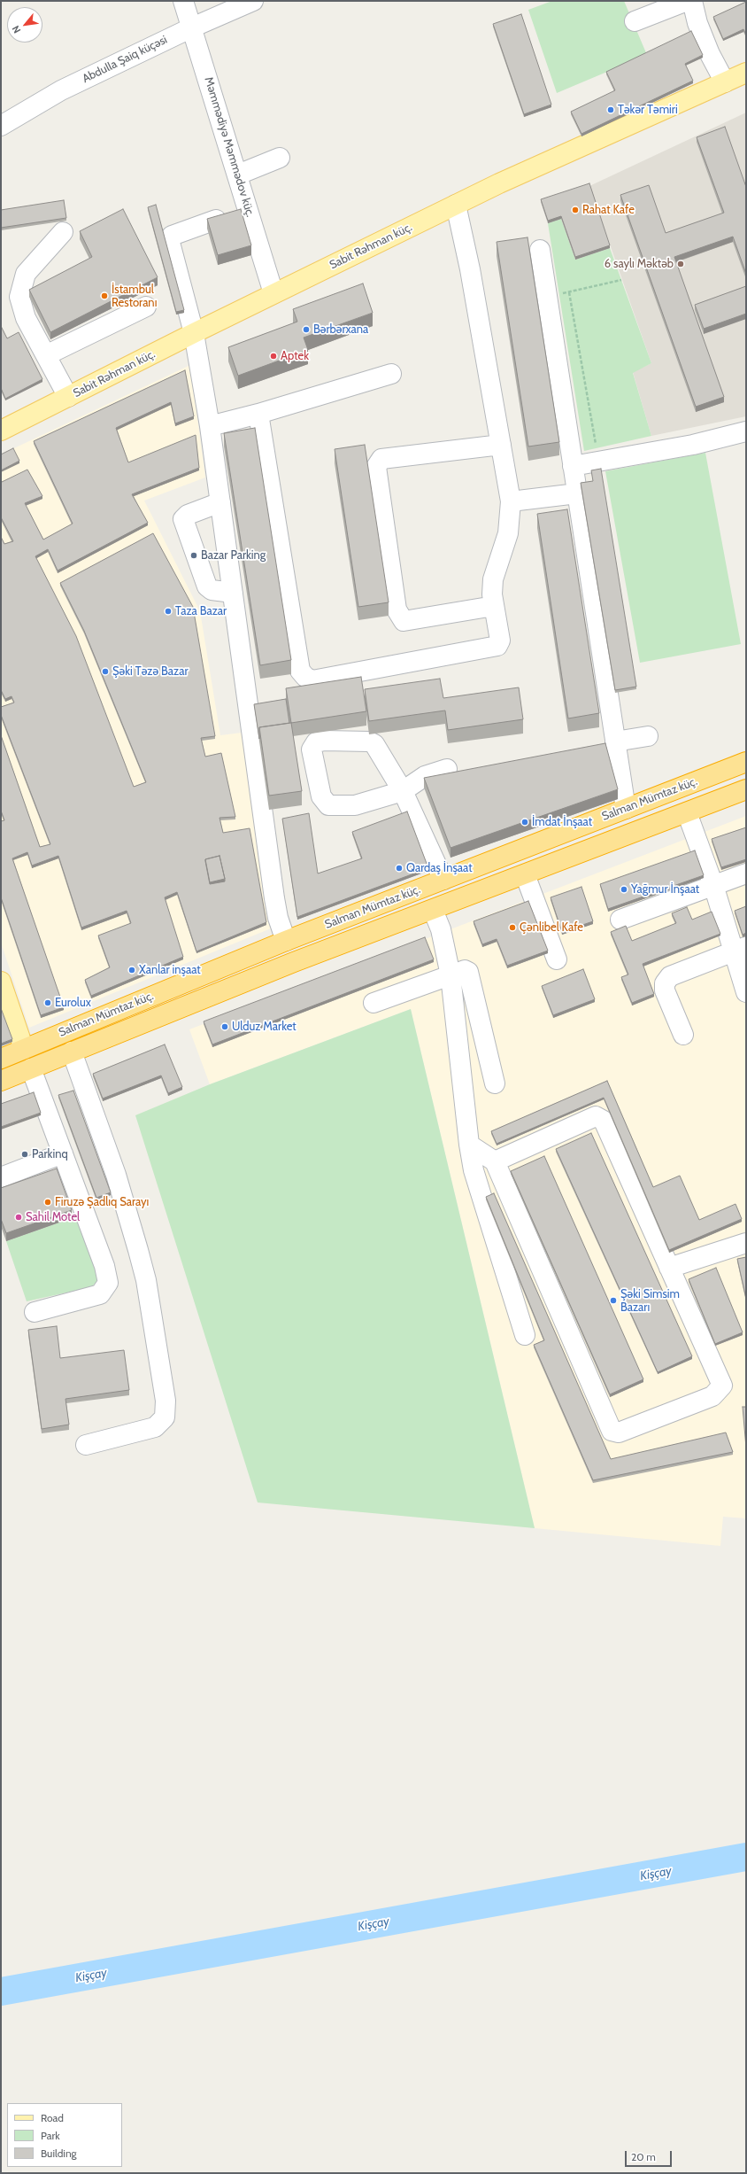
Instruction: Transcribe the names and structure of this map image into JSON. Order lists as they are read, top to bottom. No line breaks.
{"streets":{"highway":["Salman Mümtaz küç."],"main road":["Sabit Rəhman küç."],"street":["Abdulla Şaiq küçəsi","Məmmədiyə Məmmədov küç."]},"crossings":[["Abdulla Şaiq küçəsi","Məmmədiyə Məmmədov küç."],["Məmmədiyə Məmmədov küç.","Sabit Rəhman küç."]],"water":["Kişçay"],"places":["Təkər Təmiri","Rahat Kafe","6 saylı Məktəb","İstambul Restoranı","Bərbərxana","Aptek","Bazar Parking","Taza Bazar","Şəki Təzə Bazar","İmdat İnşaat","Qardaş İnşaat","Yağmur İnşaat","Çənlibel Kafe","Xanlar inşaat","Eurolux","Ulduz Market","Parkinq","Firuzə Şadlıq Sarayı","Sahil Motel","Şəki Simsim Bazarı"],"legend":["Road","Park","Building"],"scale_bar":"20 m","north":"bottom left"}
